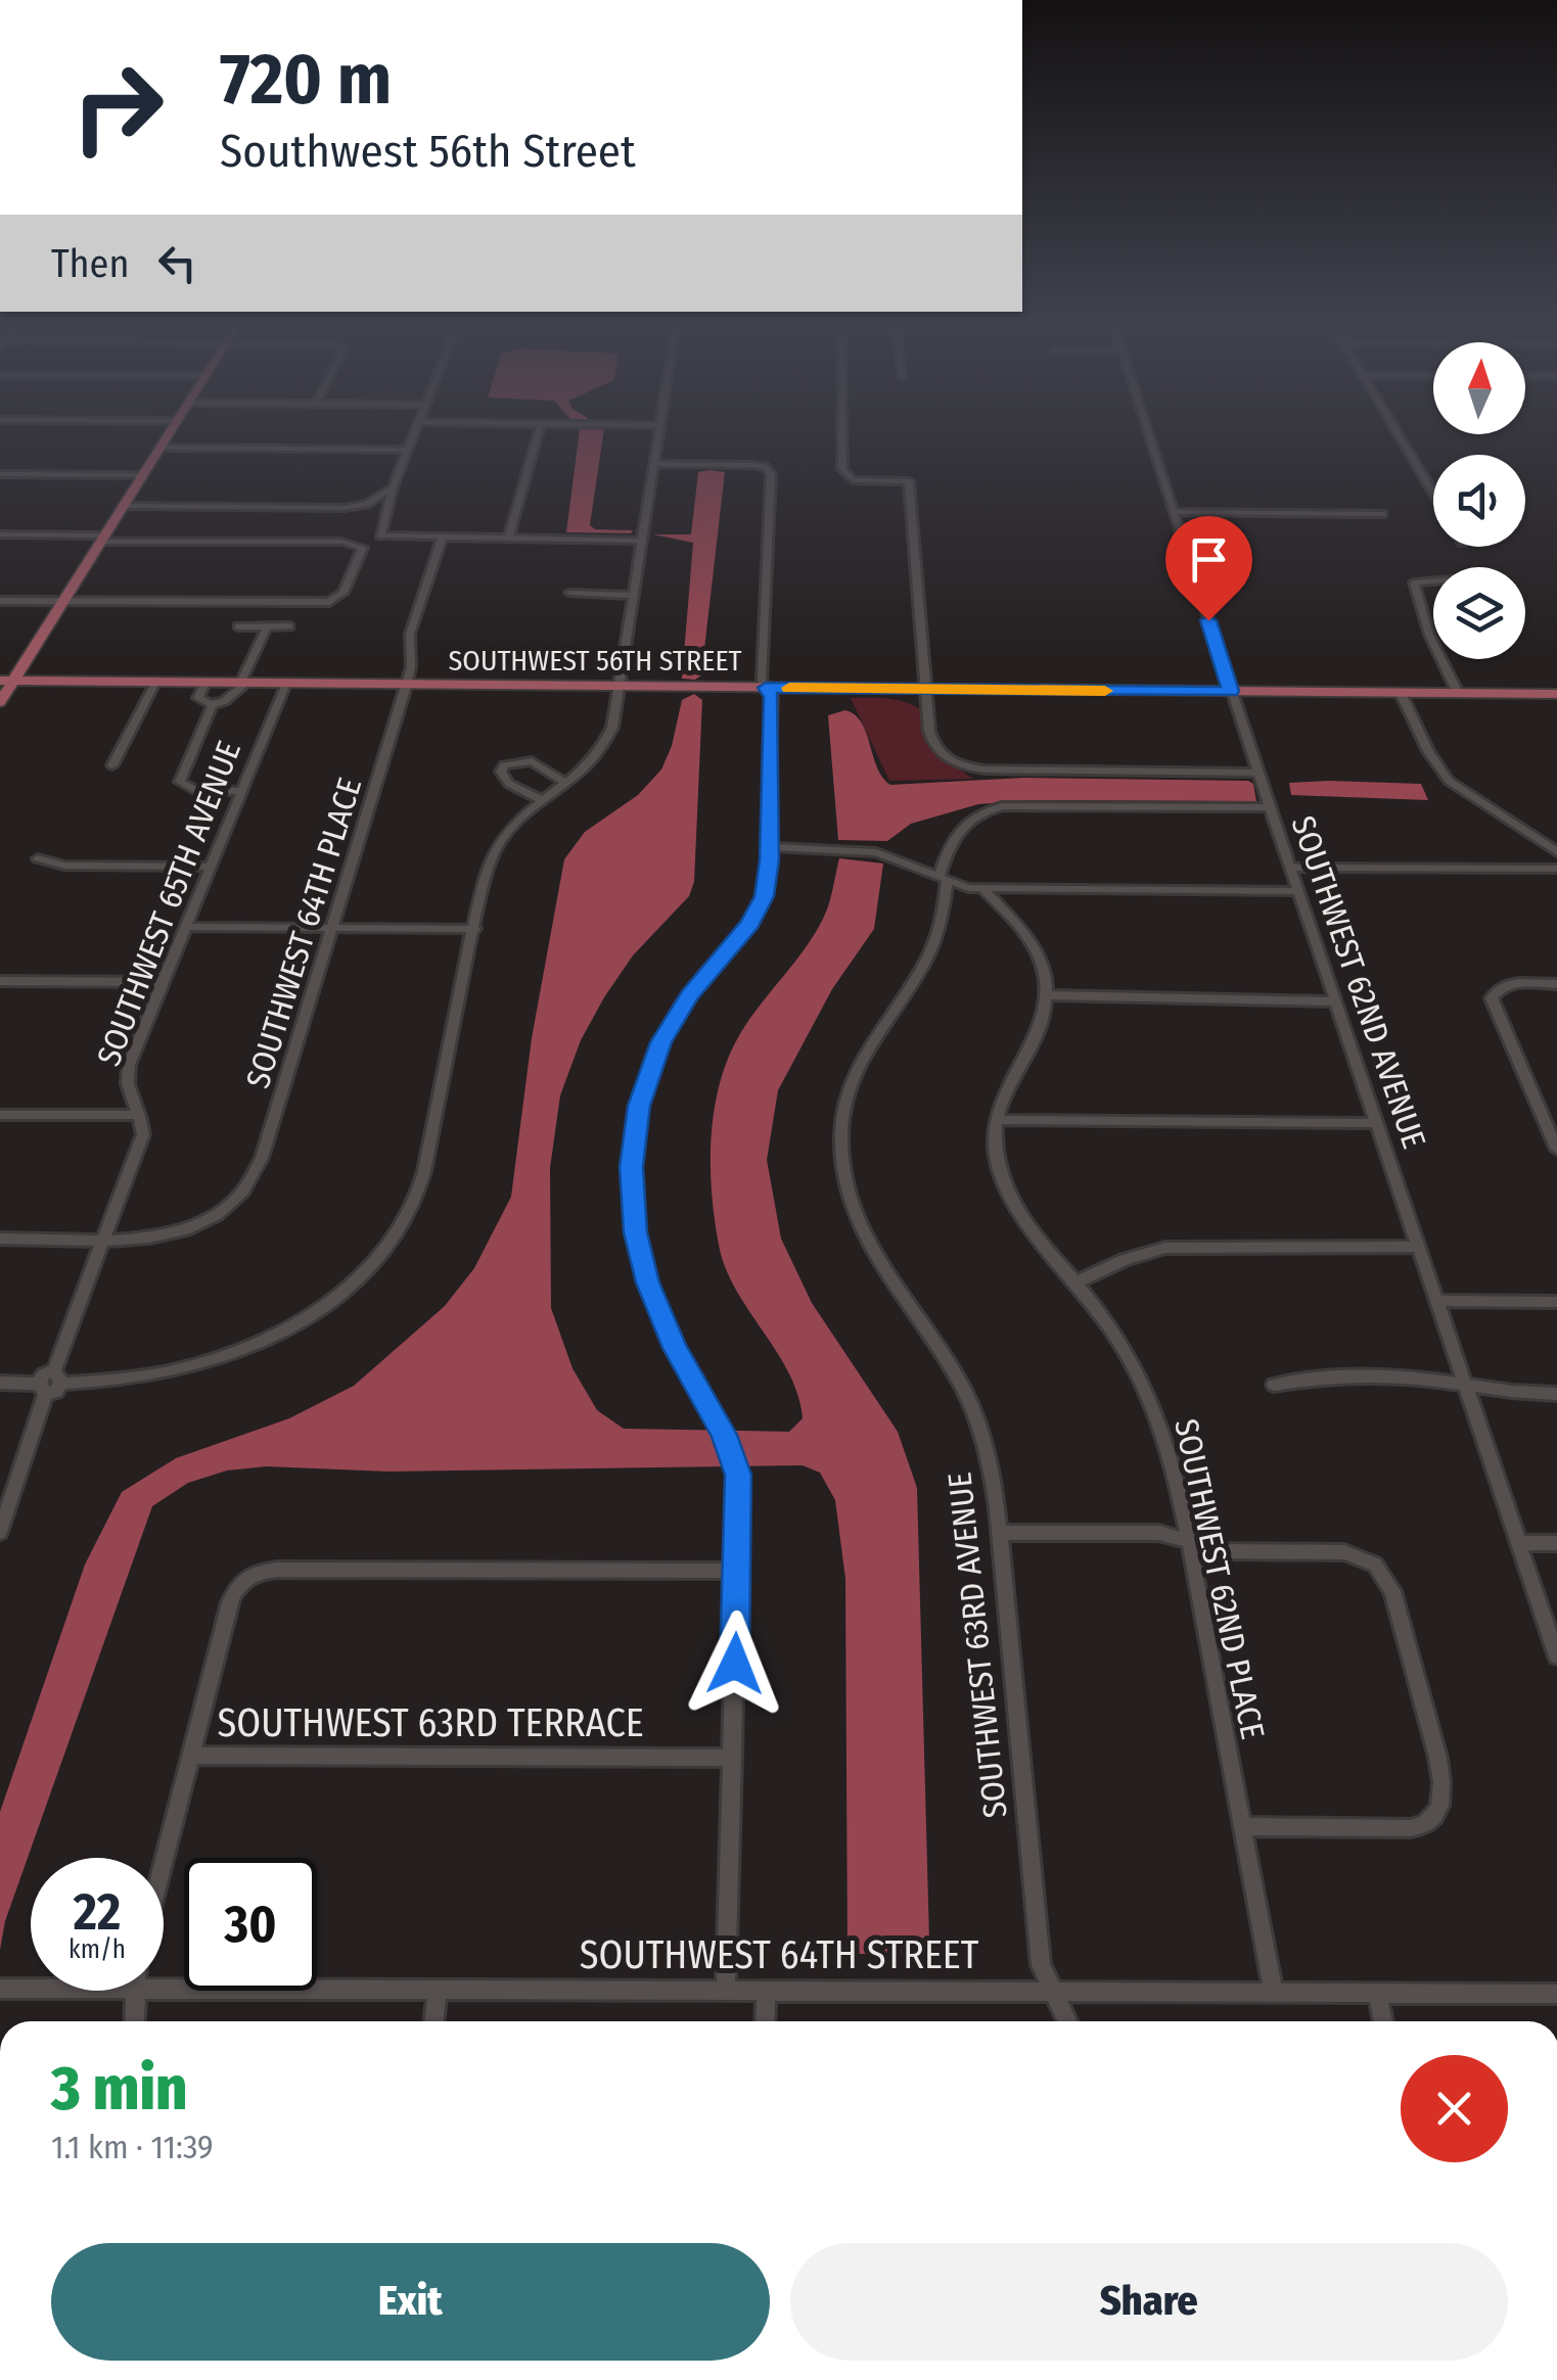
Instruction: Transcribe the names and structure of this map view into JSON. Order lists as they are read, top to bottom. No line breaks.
{"streets":{"main road":["SOUTHWEST 56TH STREET"],"street":["SOUTHWEST 65TH AVENUE","SOUTHWEST 64TH PLACE","SOUTHWEST 62ND AVENUE","SOUTHWEST 62ND PLACE","SOUTHWEST 63RD AVENUE","SOUTHWEST 63RD TERRACE","SOUTHWEST 64TH STREET"]},"crossings":[["SOUTHWEST 56TH STREET","SOUTHWEST 65TH AVENUE"],["SOUTHWEST 56TH STREET","SOUTHWEST 64TH PLACE"],["SOUTHWEST 56TH STREET","SOUTHWEST 62ND AVENUE"],["SOUTHWEST 65TH AVENUE","SOUTHWEST 64TH PLACE"],["SOUTHWEST 62ND AVENUE","SOUTHWEST 63RD AVENUE"],["SOUTHWEST 62ND PLACE","SOUTHWEST 64TH STREET"],["SOUTHWEST 63RD AVENUE","SOUTHWEST 64TH STREET"]],"north":"top","page":{"turn":["720 m","Southwest 56th Street"],"then":"Then","speed":"22 km/h","limit":"30","heading":["3 min","1.1 km · 11:39"],"buttons":["Exit","Share"]}}
